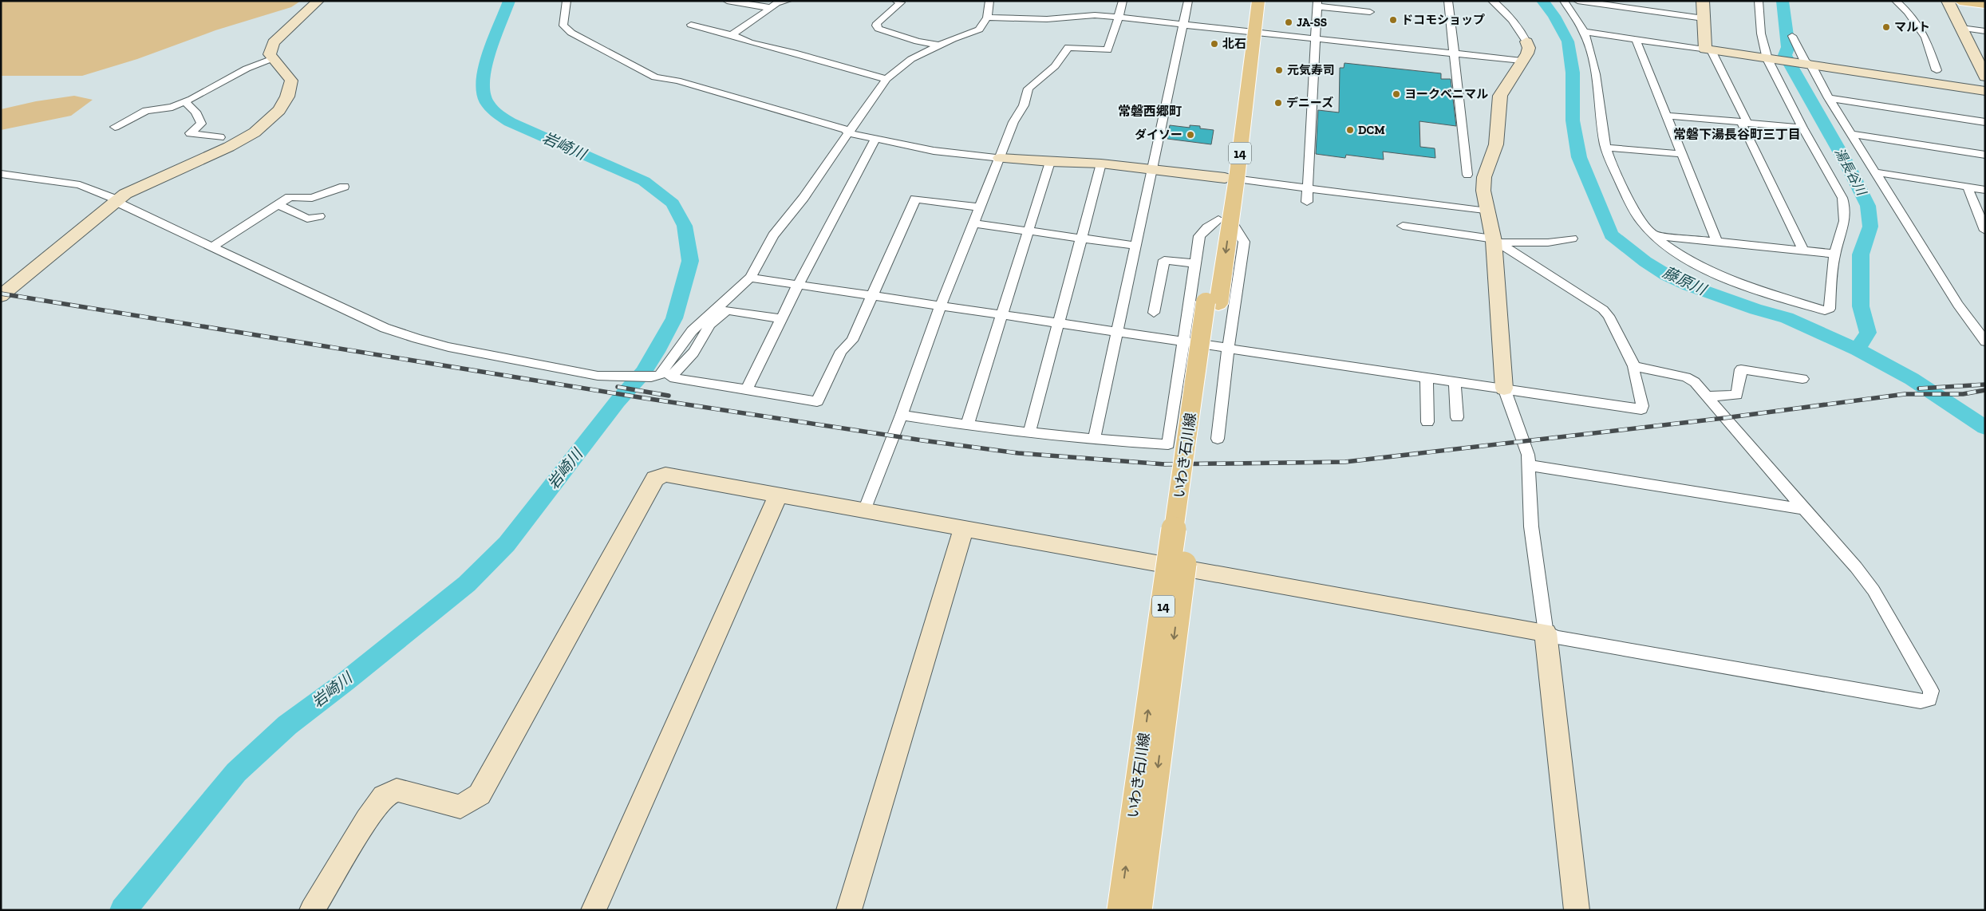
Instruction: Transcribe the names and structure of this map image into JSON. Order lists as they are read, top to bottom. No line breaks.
{"streets":{"main road":["14","いわき石川線"]},"districts":["常磐西郷町","常磐下湯長谷町三丁目"],"water":["岩崎川","湯長谷川","藤原川"],"places":["ドコモショップ","JA-SS","マルト","北石","元気寿司","ヨークベニマル","デニーズ","DCM","ダイソー"]}
